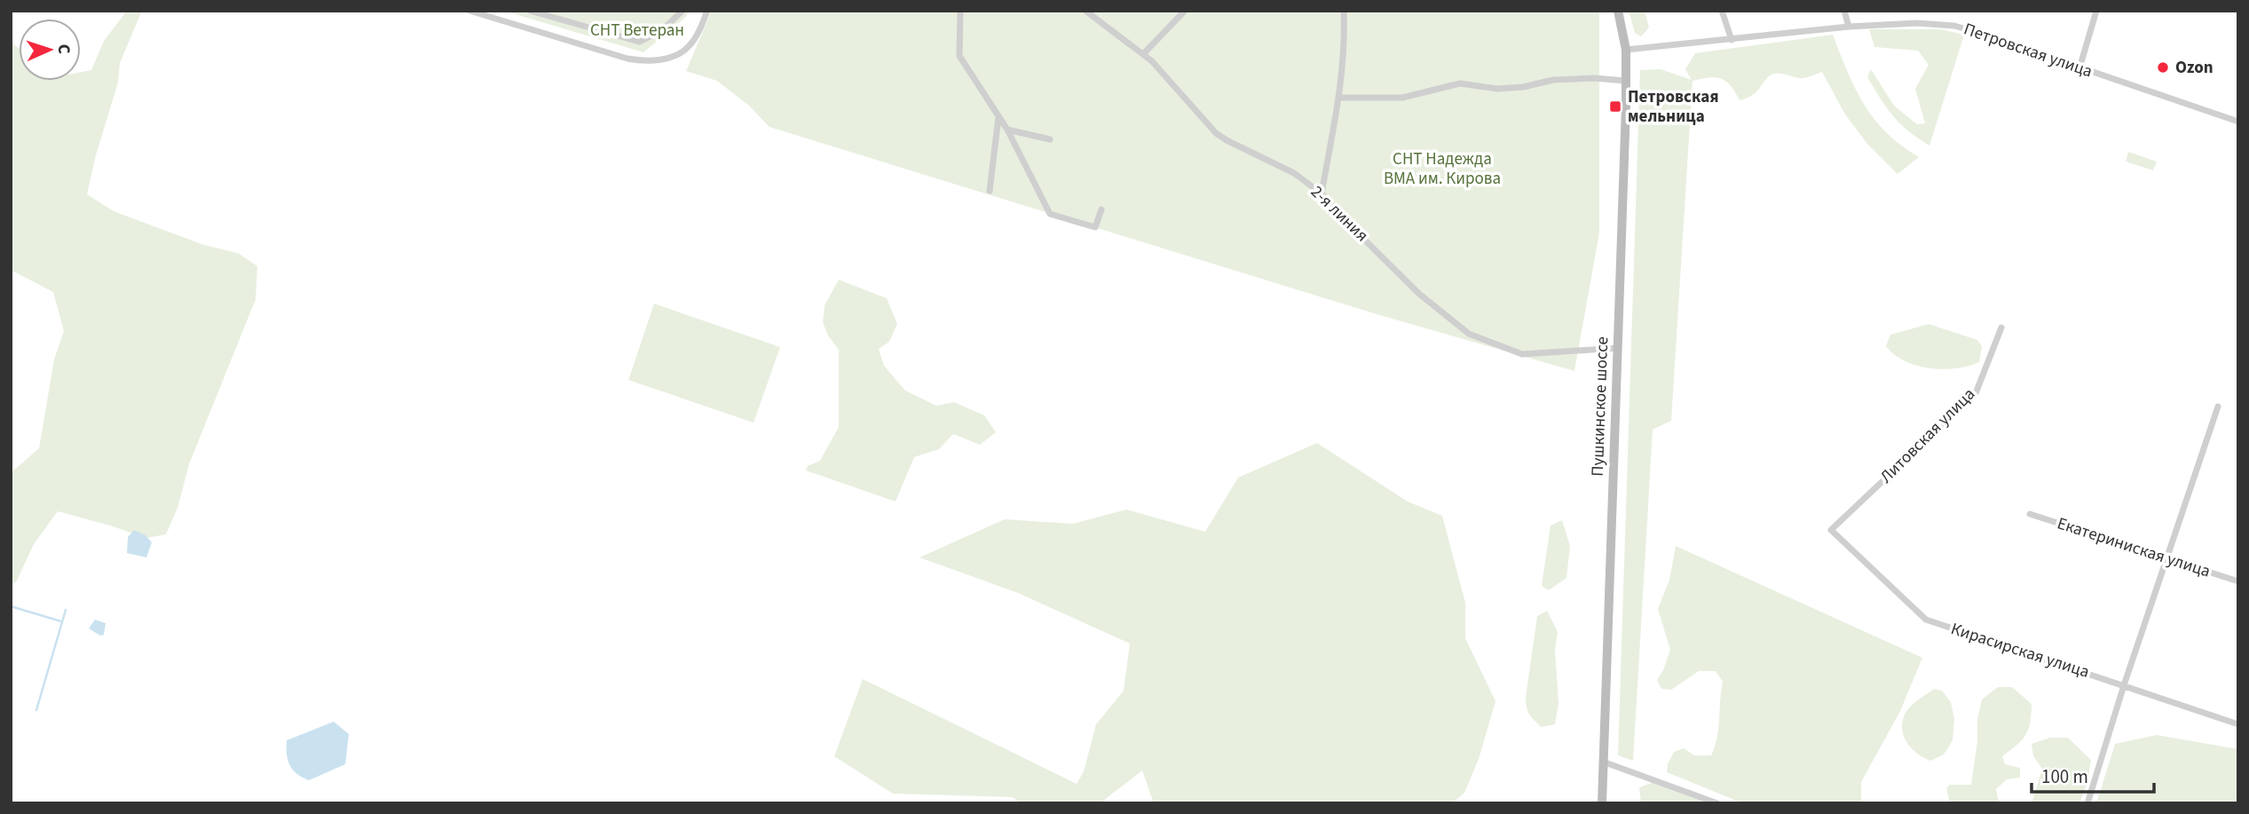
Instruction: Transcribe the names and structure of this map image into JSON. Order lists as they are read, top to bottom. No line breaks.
{"streets":{"main road":["Пушкинское шоссе"],"street":["Петровская улица","2-я линия","Литовская улица","Екатериниская улица","Кирасирская улица"]},"crossings":[["Петровская улица","Пушкинское шоссе"],["2-я линия","Пушкинское шоссе"],["Литовская улица","Кирасирская улица"]],"parks":["СНТ Ветеран","СНТ Надежда ВМА им. Кирова"],"places":{"other":["Ozon"],"transit":["Петровская мельница"]},"scale_bar":"100 m","north":"right"}
